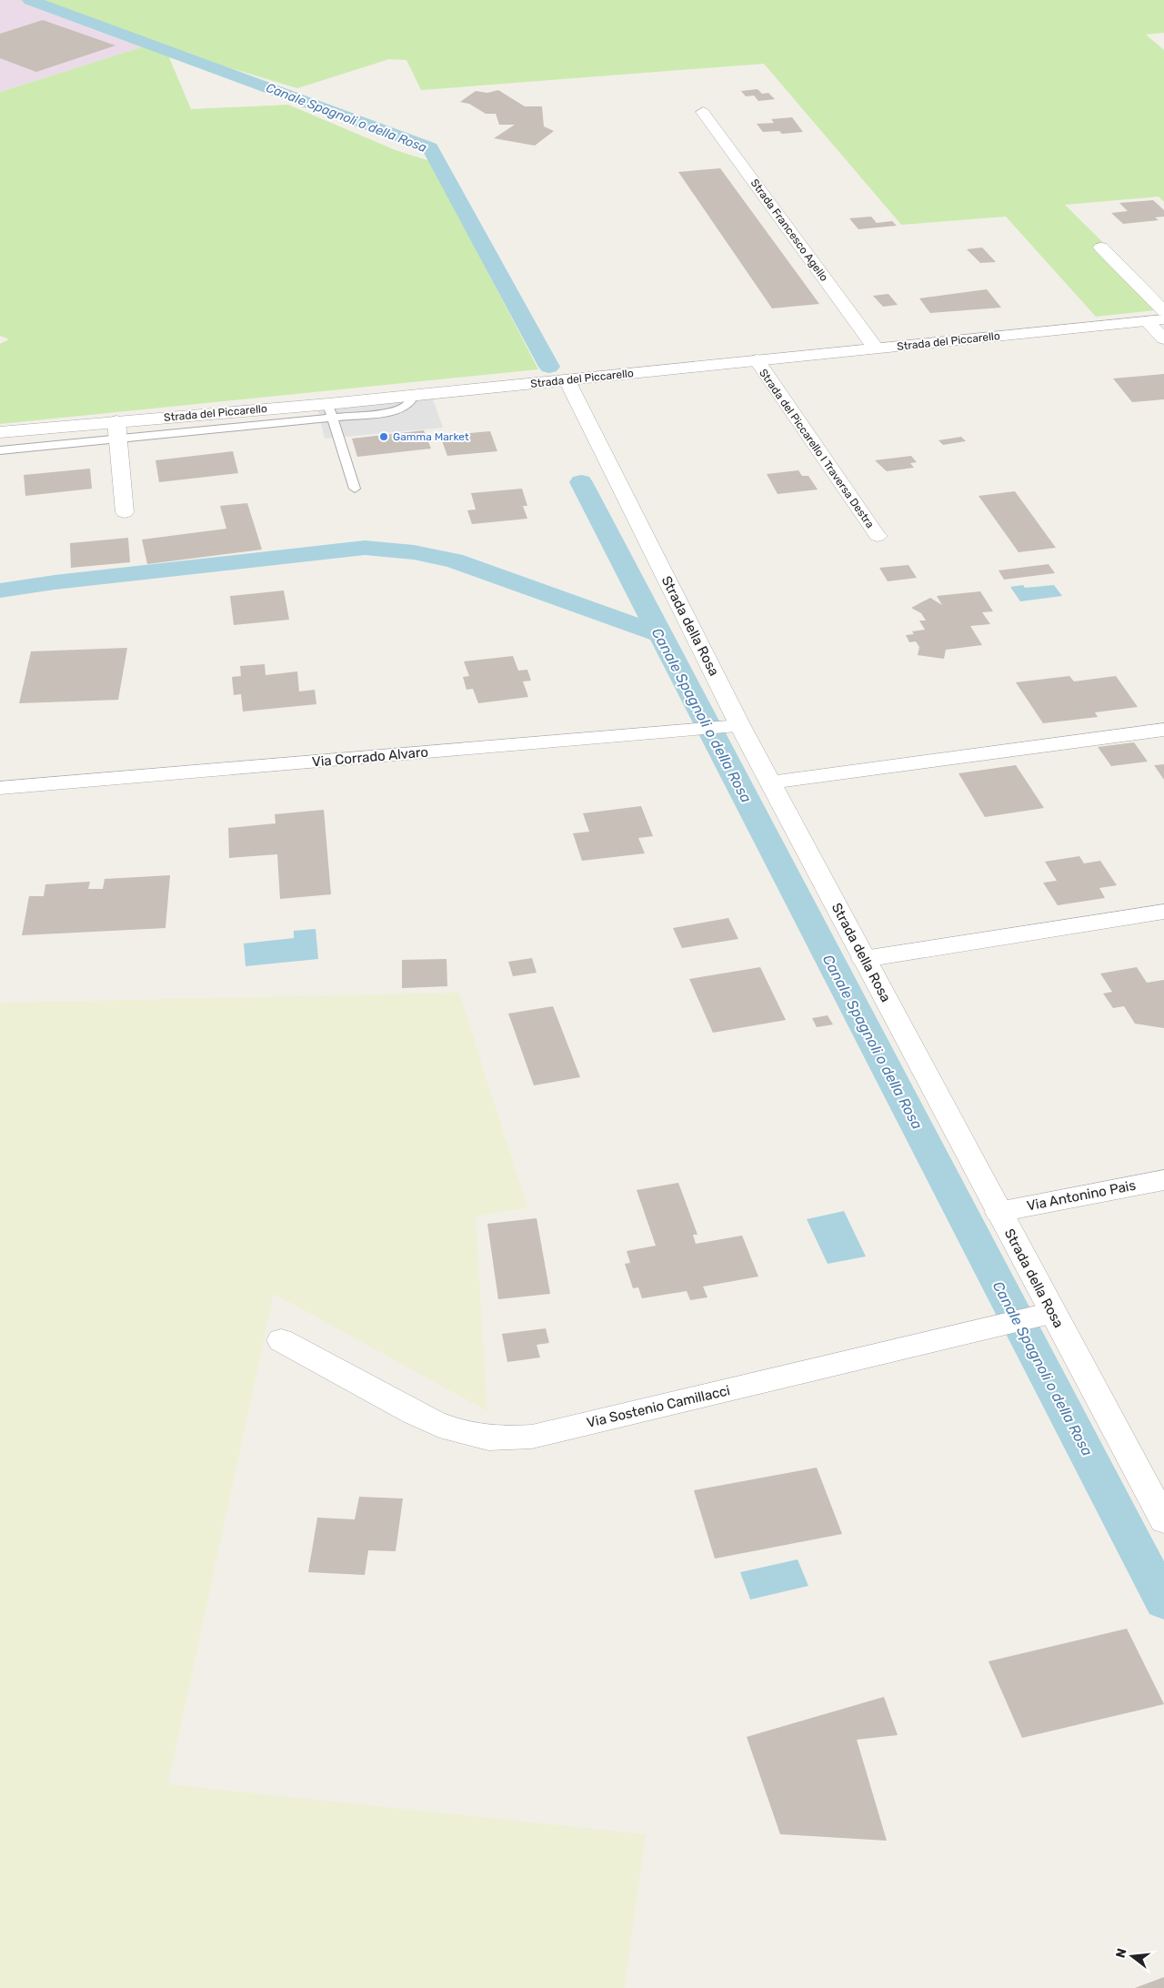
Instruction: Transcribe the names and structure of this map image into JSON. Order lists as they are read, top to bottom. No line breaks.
{"streets":{"street":["Strada Francesco Agello","Strada del Piccarello","Strada del Piccarello I Traversa Destra","Strada della Rosa","Via Corrado Alvaro","Via Antonino Pais","Via Sostenio Camillacci"]},"crossings":[["Strada Francesco Agello","Strada del Piccarello"],["Strada del Piccarello","Strada del Piccarello I Traversa Destra"],["Strada del Piccarello","Strada della Rosa"],["Strada della Rosa","Via Corrado Alvaro"],["Strada della Rosa","Via Antonino Pais"],["Strada della Rosa","Via Sostenio Camillacci"]],"water":["Canale Spagnoli o della Rosa"],"places":["Gamma Market"],"north":"left"}
